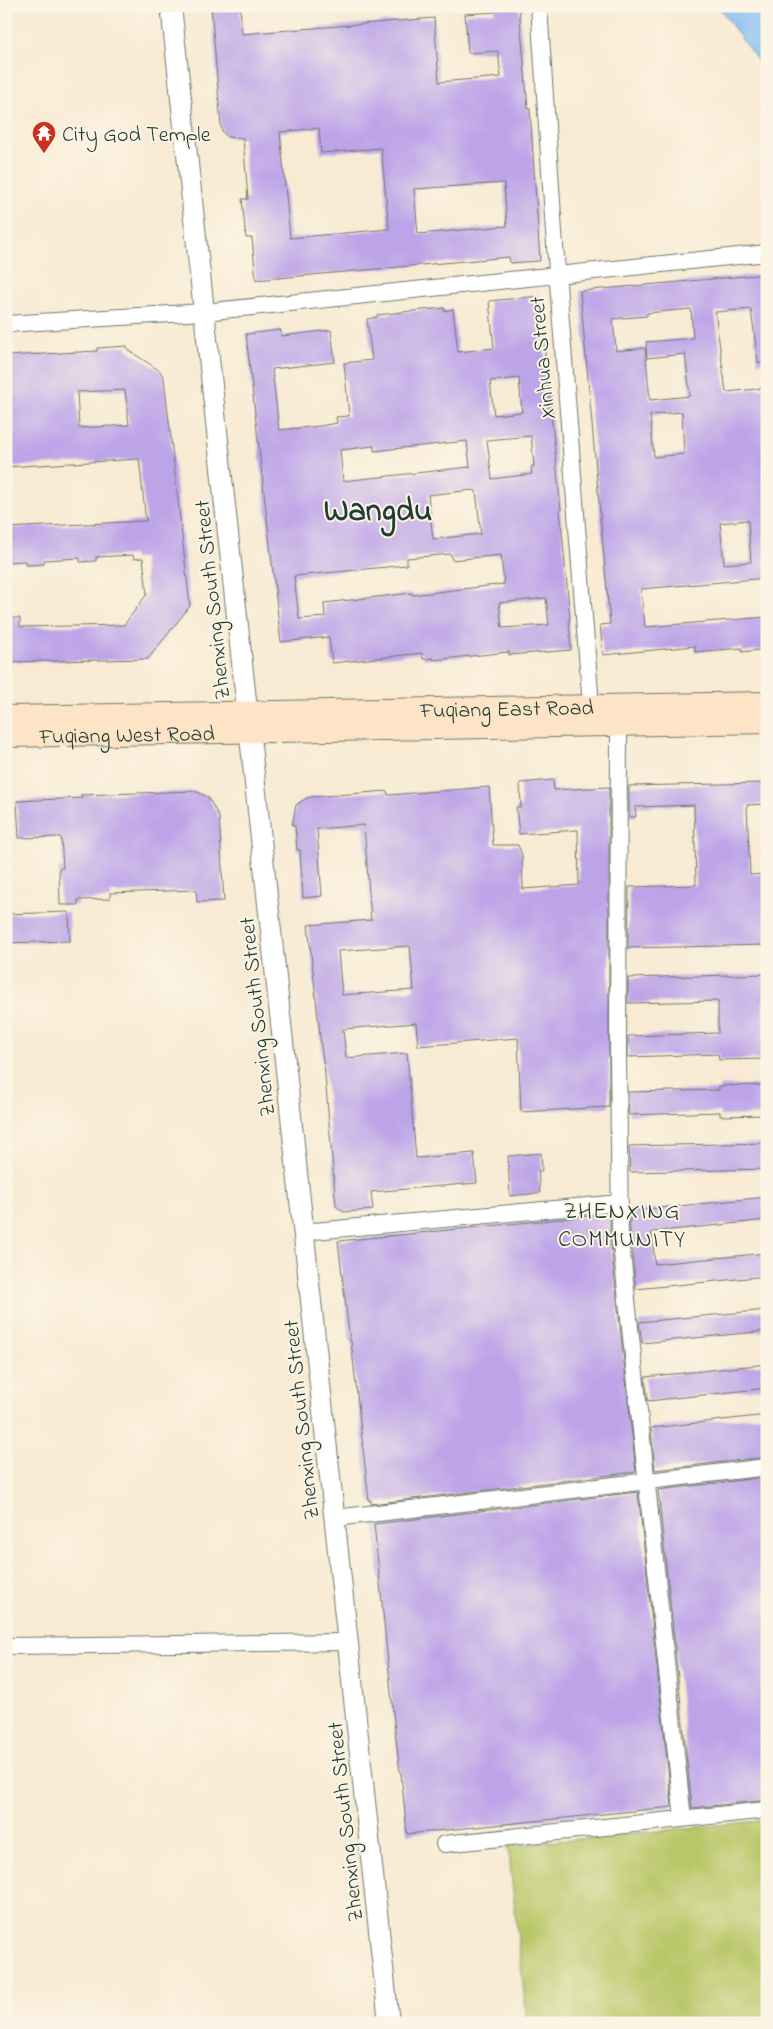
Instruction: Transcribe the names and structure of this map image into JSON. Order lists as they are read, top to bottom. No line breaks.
{"streets":{"main road":["Fuqiang East Road","Fuqiang West Road"],"street":["Xinhua Street","Zhenxing South Street"]},"crossings":[["Xinhua Street","Fuqiang East Road"],["Zhenxing South Street","Fuqiang East Road"],["Zhenxing South Street","Fuqiang West Road"],["Fuqiang East Road","Fuqiang West Road"]],"districts":["Wangdu","ZHENXING COMMUNITY"],"places":{"temple":["City God Temple"]}}
